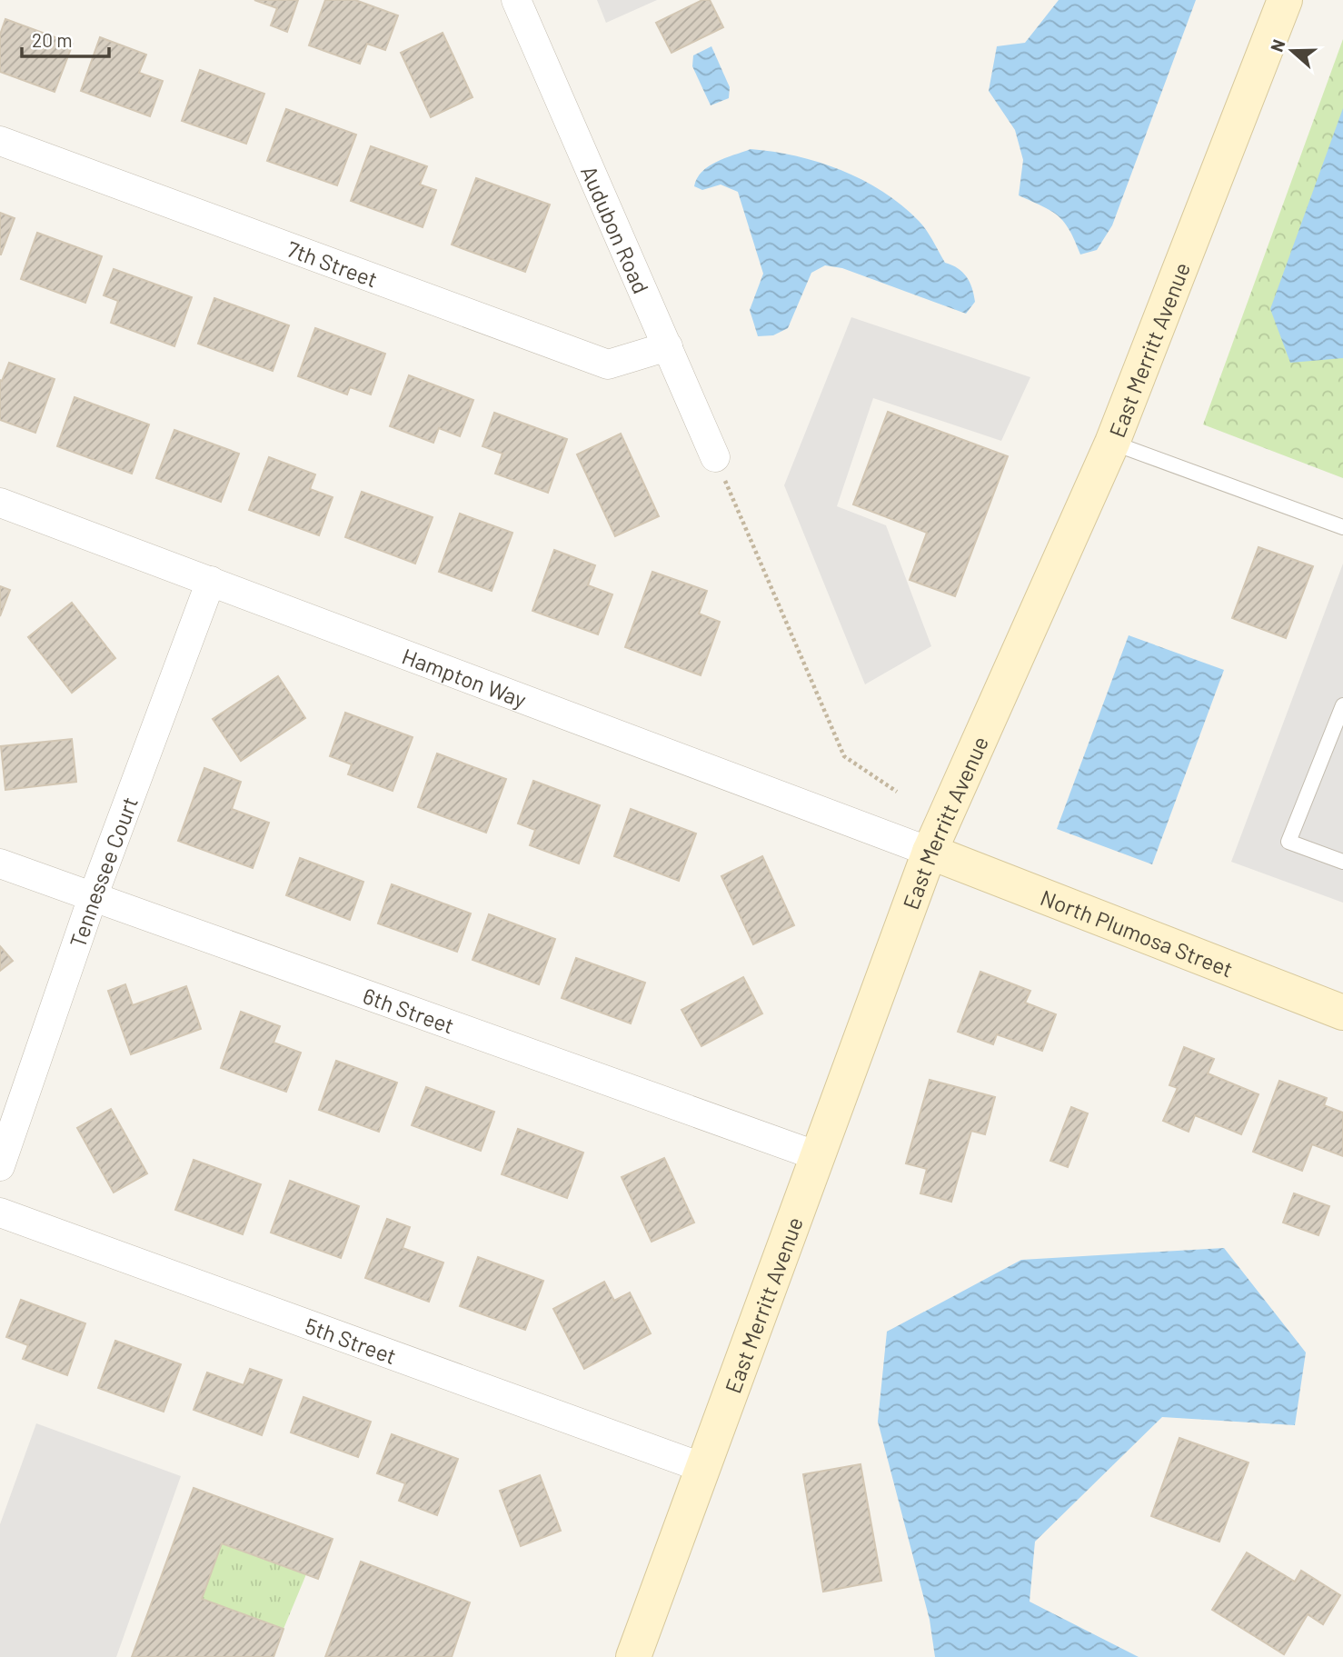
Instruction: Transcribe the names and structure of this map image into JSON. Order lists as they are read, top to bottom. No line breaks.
{"streets":{"street":["Audubon Road","7th Street","East Merritt Avenue","Hampton Way","Tennessee Court","North Plumosa Street","6th Street","5th Street"]},"crossings":[["Audubon Road","7th Street"],["East Merritt Avenue","Hampton Way"],["East Merritt Avenue","North Plumosa Street"],["East Merritt Avenue","6th Street"],["East Merritt Avenue","5th Street"],["Hampton Way","Tennessee Court"],["Hampton Way","North Plumosa Street"],["Tennessee Court","6th Street"]],"scale_bar":"20 m","north":"left"}
